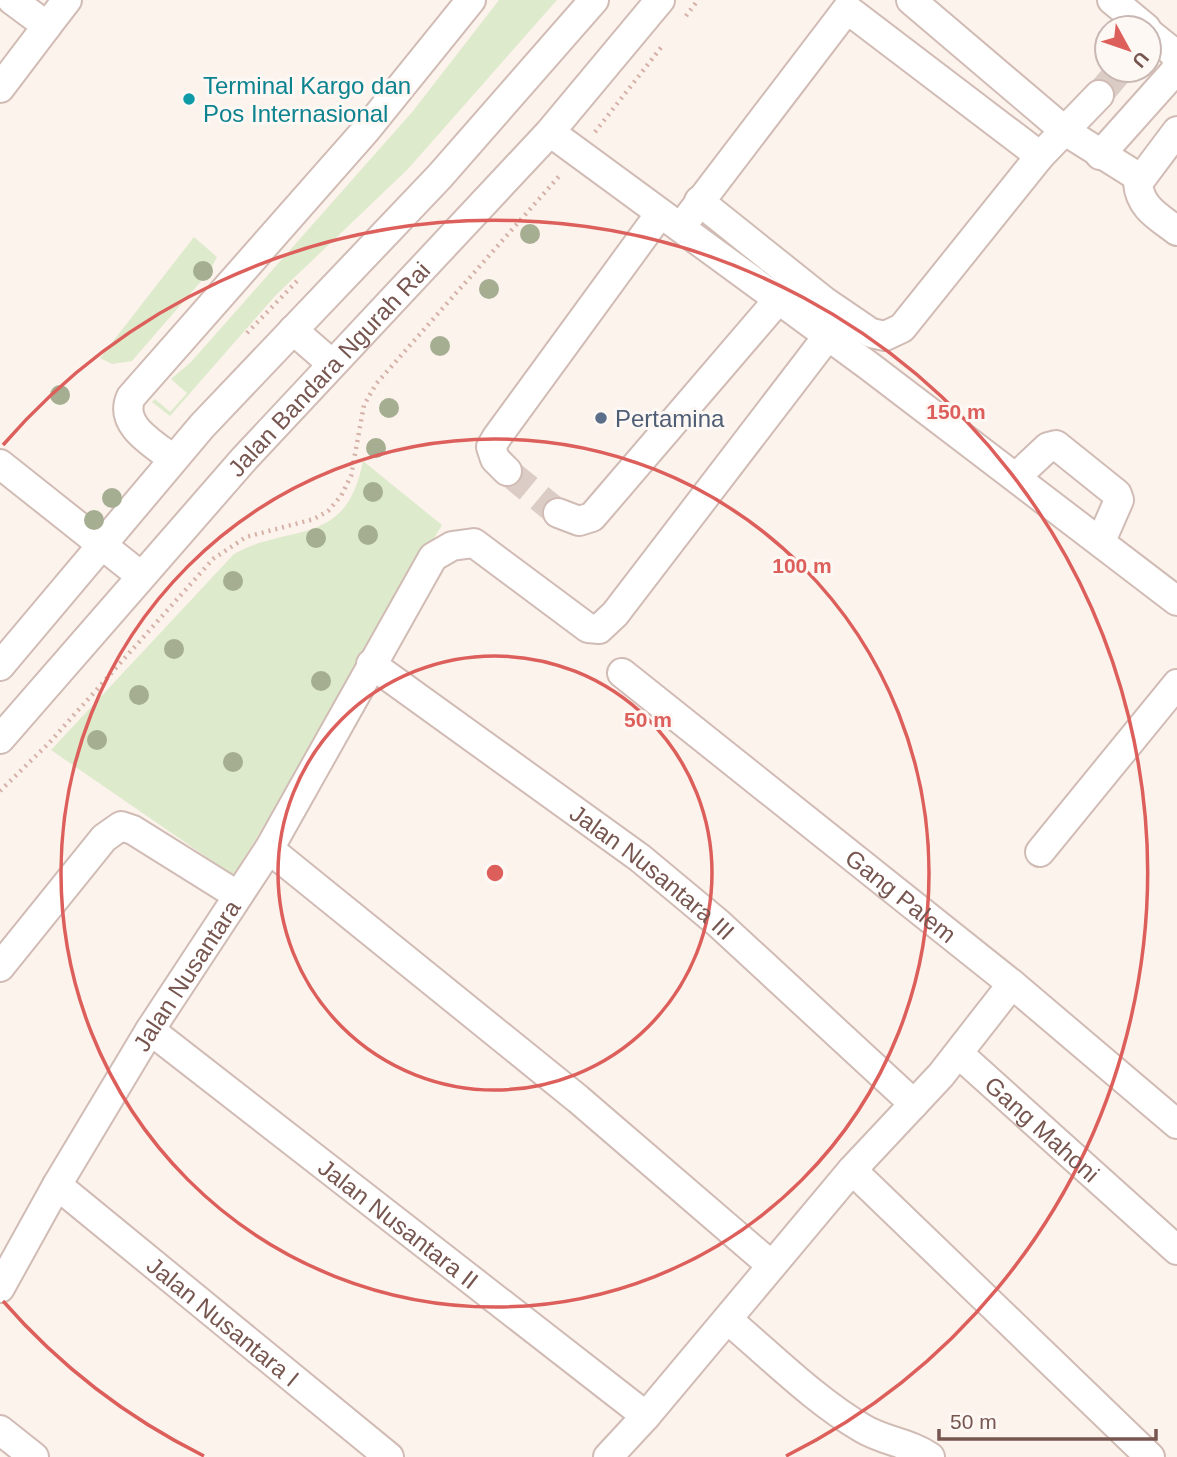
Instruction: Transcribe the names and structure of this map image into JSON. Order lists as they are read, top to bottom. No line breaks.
{"streets":{"street":["Jalan Bandara Ngurah Rai","Jalan Nusantara III","Gang Palem","Jalan Nusantara","Gang Mahoni","Jalan Nusantara II","Jalan Nusantara I"]},"crossings":[["Jalan Nusantara III","Jalan Nusantara"],["Jalan Nusantara","Jalan Nusantara II"],["Jalan Nusantara","Jalan Nusantara I"]],"places":["Terminal Kargo dan Pos Internasional","Pertamina"],"scale_bar":"50 m","north":"bottom right","rings":["150 m","100 m","50 m"]}
